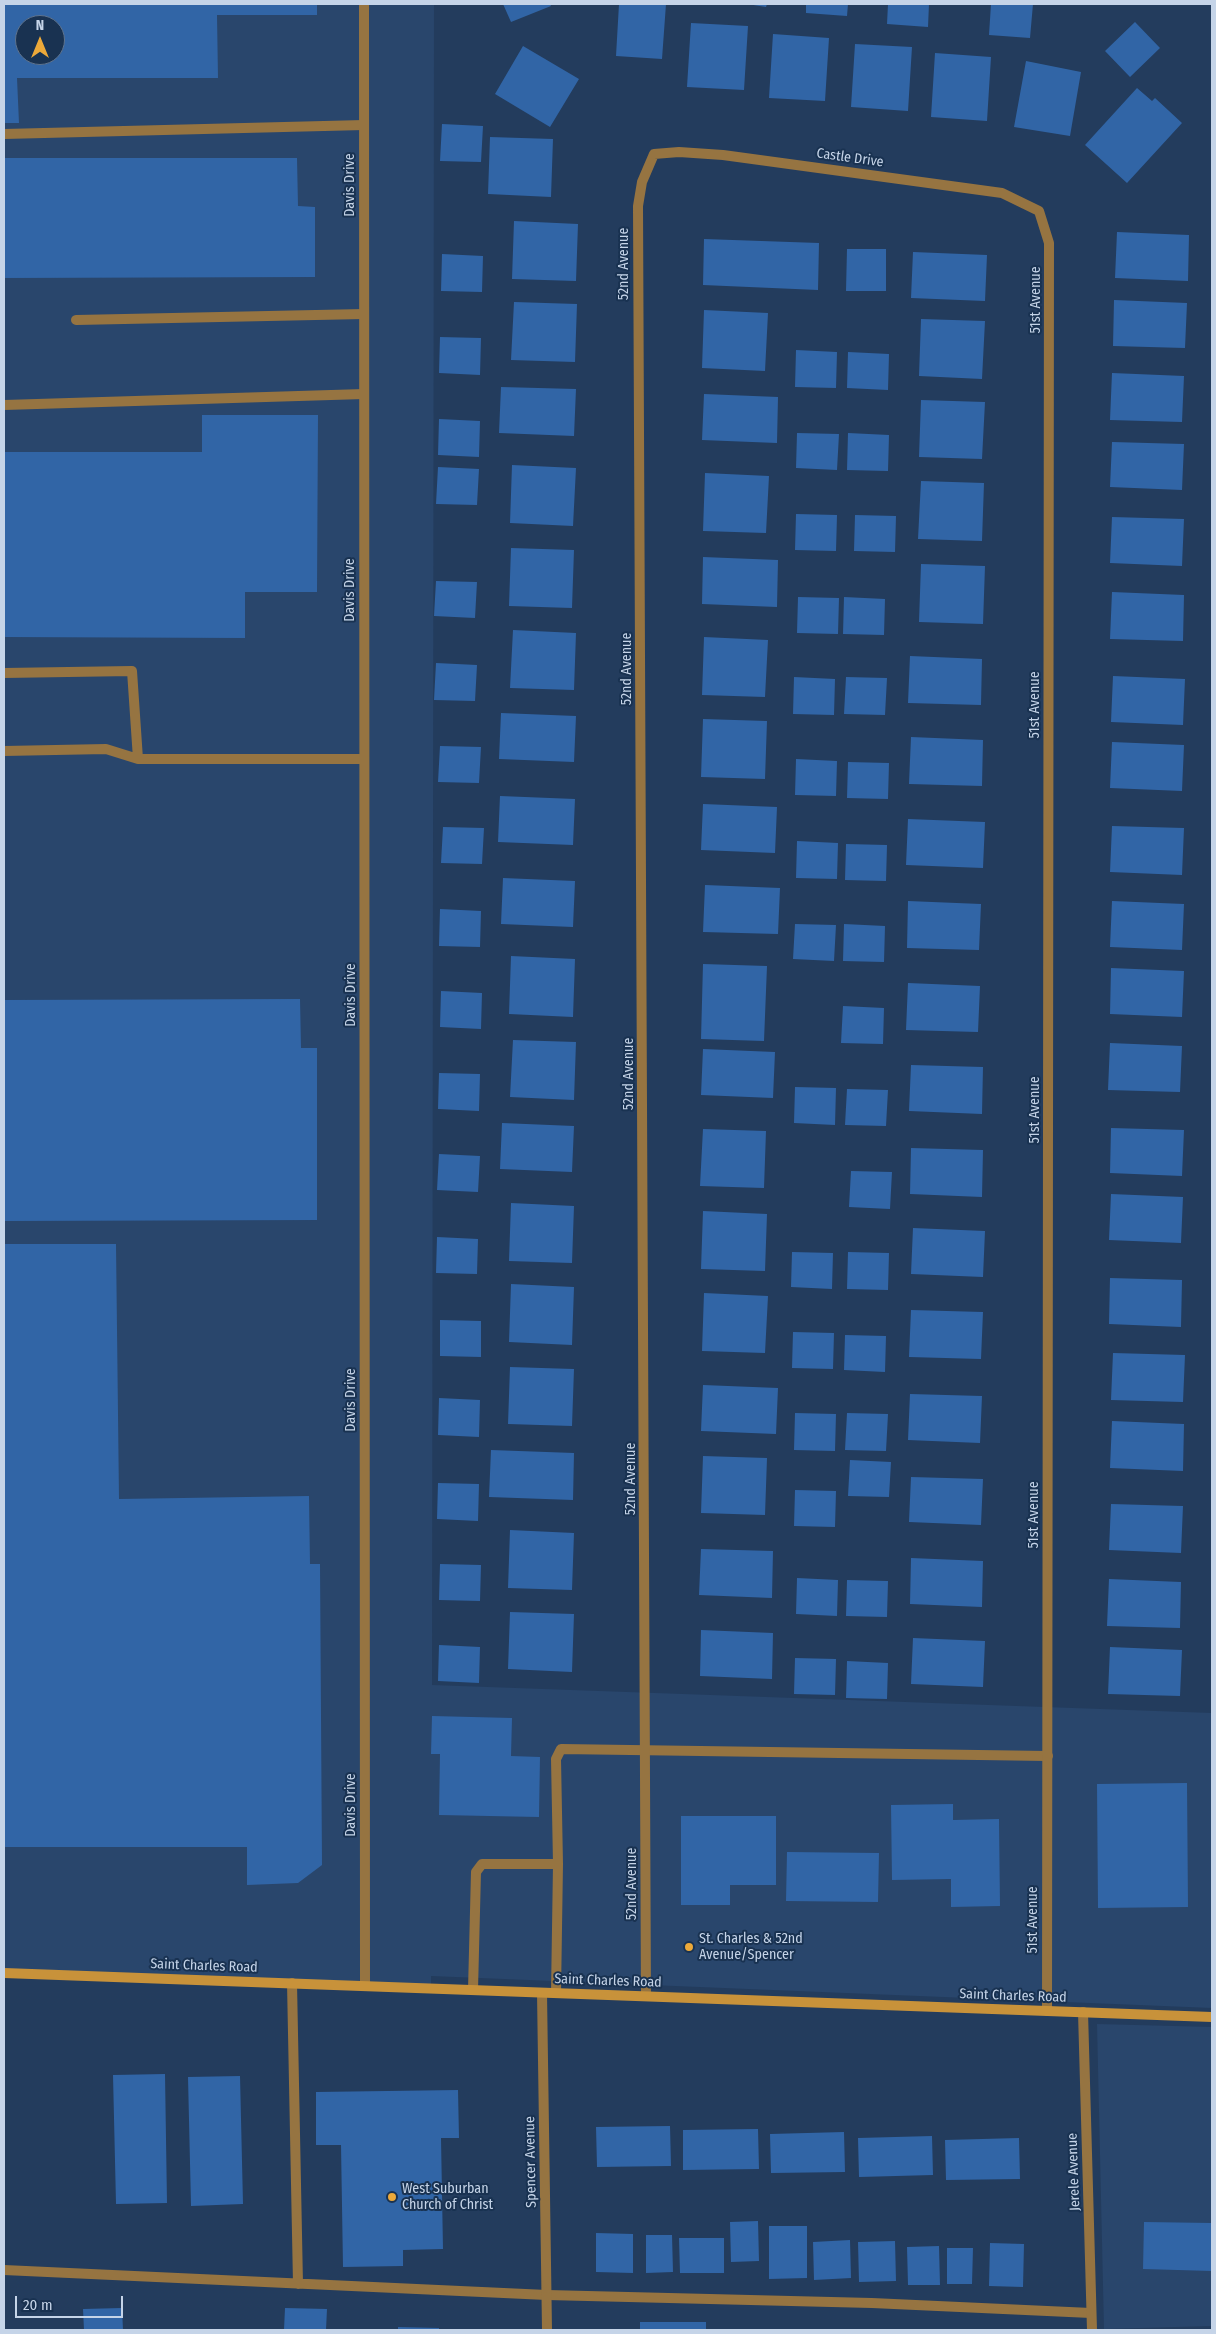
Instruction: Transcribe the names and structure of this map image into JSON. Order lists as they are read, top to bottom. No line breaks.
{"streets":{"main road":["Saint Charles Road"],"street":["Castle Drive","Davis Drive","52nd Avenue","51st Avenue","Spencer Avenue","Jerele Avenue"]},"crossings":[["Castle Drive","52nd Avenue"],["Castle Drive","51st Avenue"],["Davis Drive","Saint Charles Road"],["52nd Avenue","Saint Charles Road"],["51st Avenue","Saint Charles Road"],["Saint Charles Road","Spencer Avenue"],["Saint Charles Road","Jerele Avenue"]],"places":["St. Charles & 52nd Avenue/Spencer","West Suburban Church of Christ"],"scale_bar":"20 m","north":"top"}
